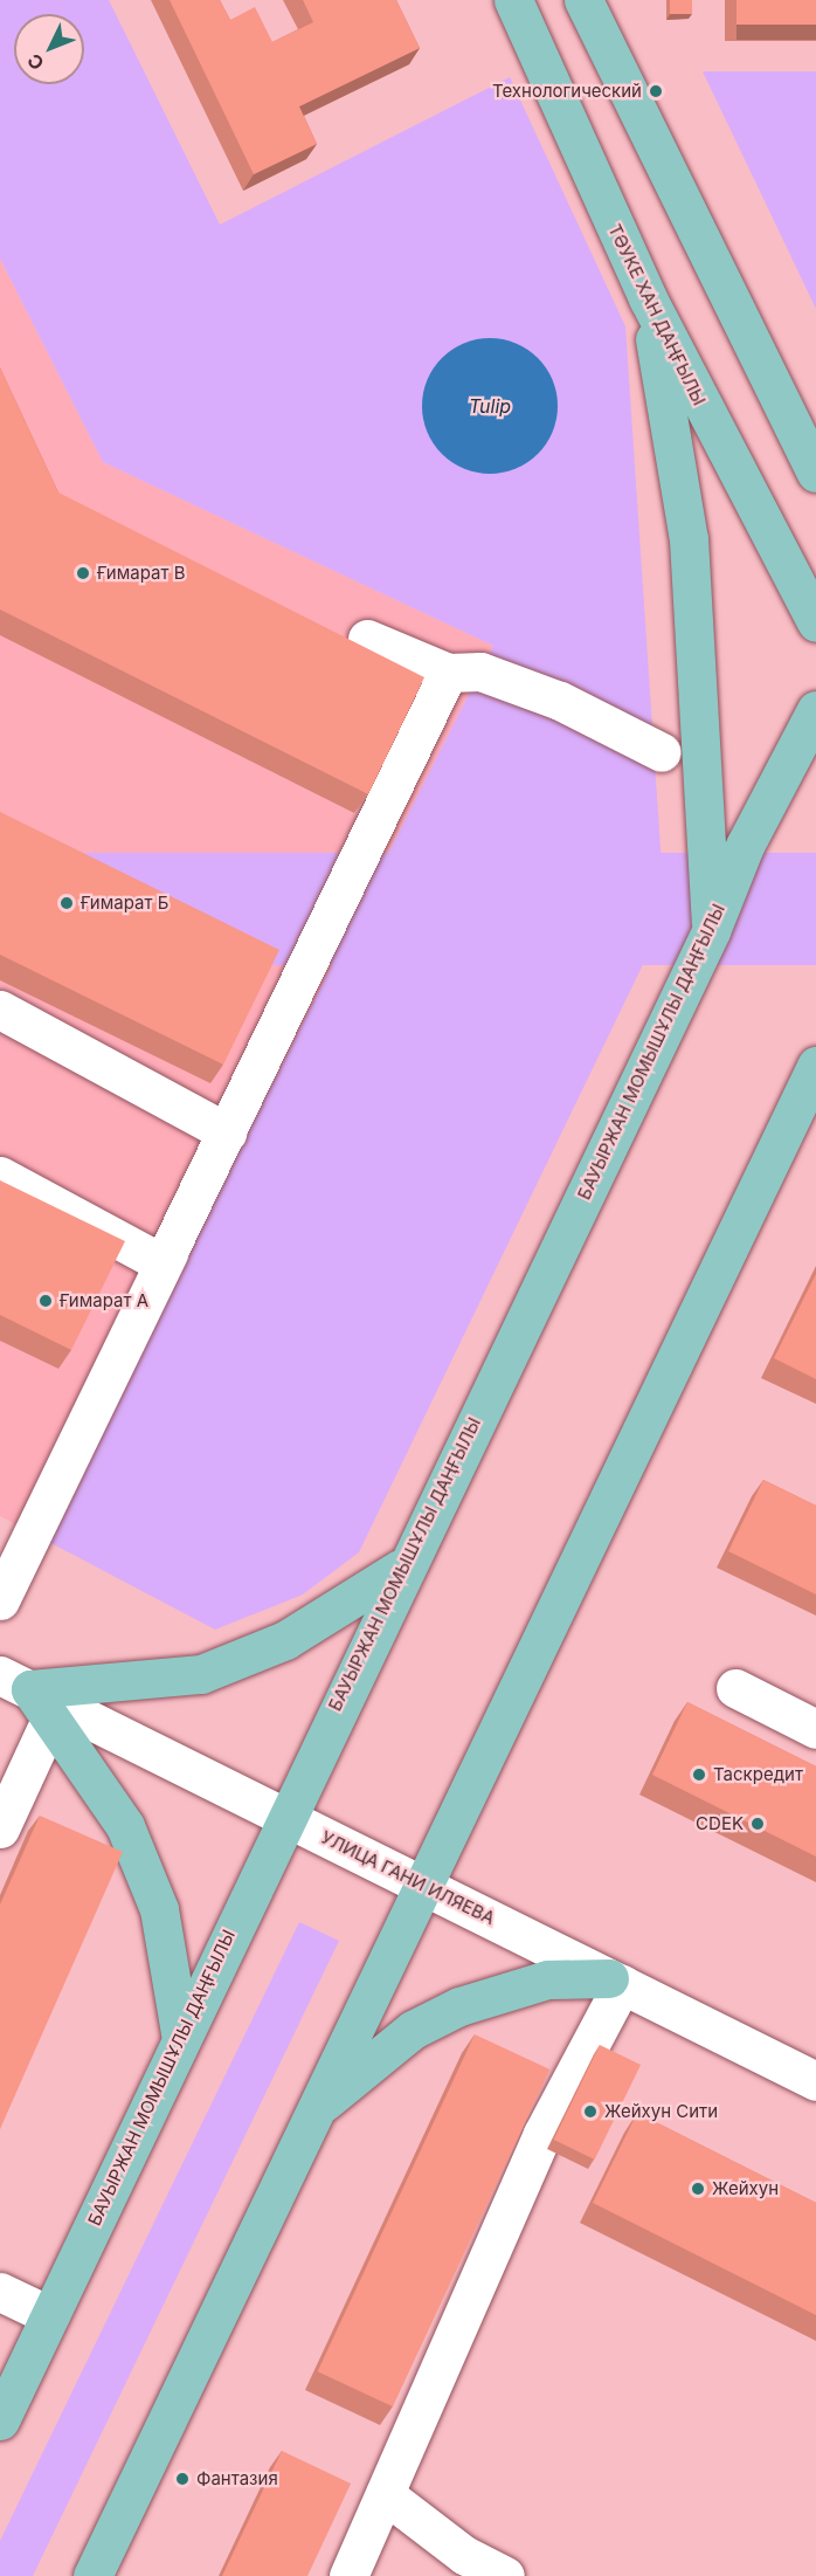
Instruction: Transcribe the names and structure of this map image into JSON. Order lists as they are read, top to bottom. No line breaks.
{"streets":{"main road":["ТӘУКЕ ХАН ДАҢҒЫЛЫ","БАУЫРЖАН МОМЫШҰЛЫ ДАҢҒЫЛЫ"],"street":["УЛИЦА ГАНИ ИЛЯЕВА"]},"crossings":[["БАУЫРЖАН МОМЫШҰЛЫ ДАҢҒЫЛЫ","УЛИЦА ГАНИ ИЛЯЕВА"]],"water":["Tulip"],"places":["Технологический","Ғимарат В","Ғимарат Б","Ғимарат А","Таскредит","CDEK","Жейхун Сити","Жейхун","Фантазия"],"north":"bottom left"}
